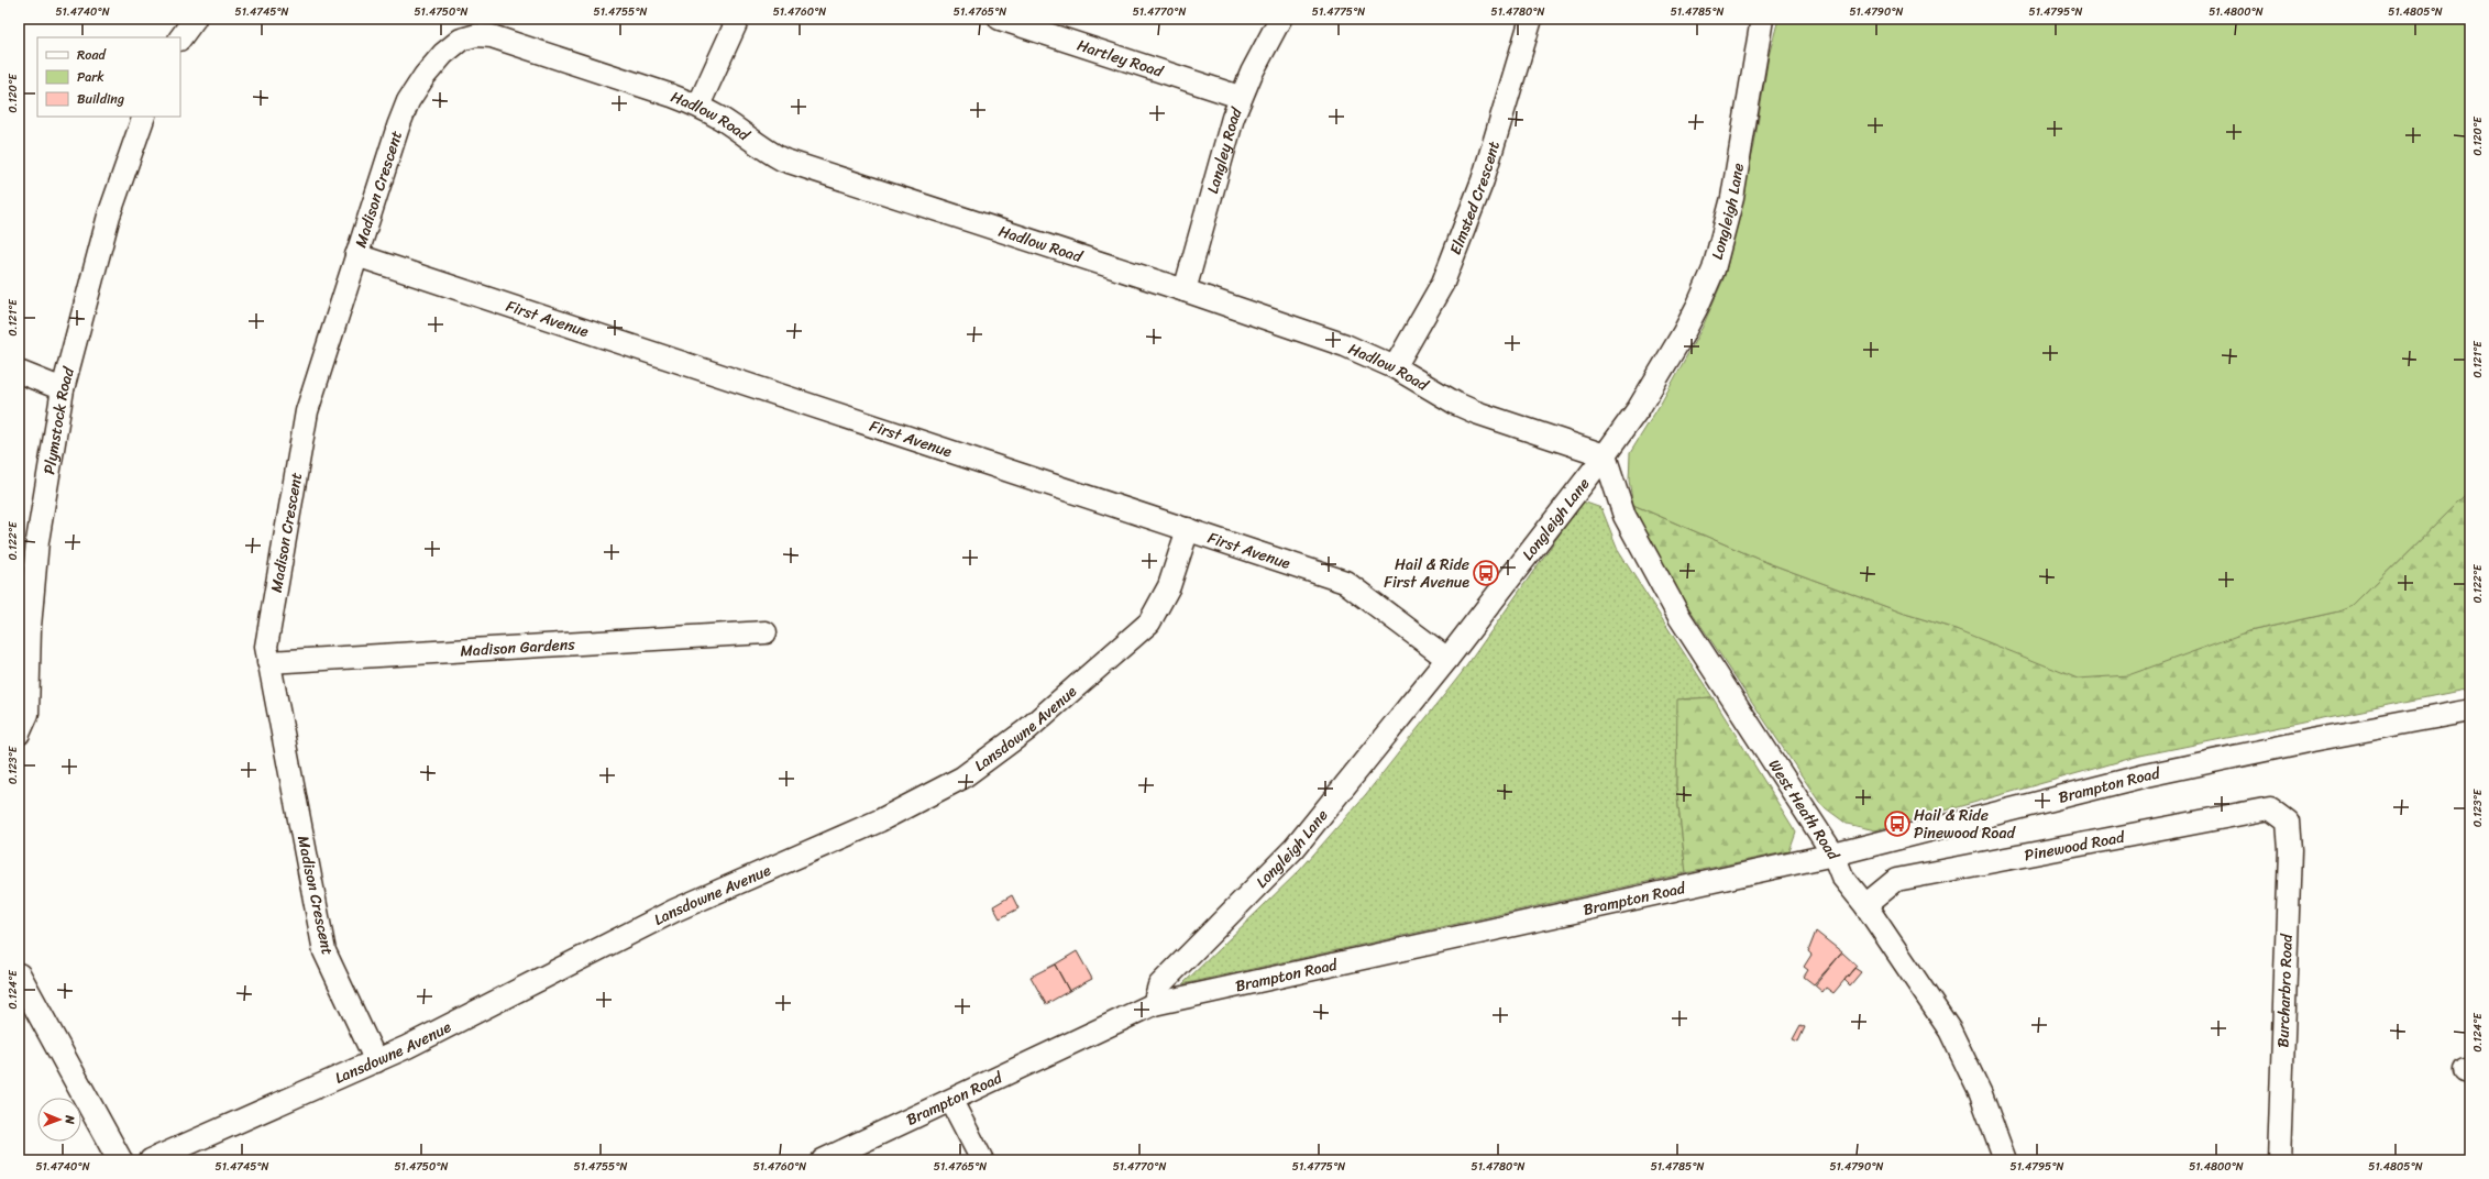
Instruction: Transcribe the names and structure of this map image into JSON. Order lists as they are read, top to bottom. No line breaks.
{"streets":{"street":["Hartley Road","Hadlow Road","Langley Road","Madison Crescent","Elmsted Crescent","Longleigh Lane","First Avenue","Plymstock Road","Madison Gardens","Lansdowne Avenue","Brampton Road","West Heath Road","Pinewood Road","Burcharbro Road"]},"crossings":[["Hartley Road","Langley Road"],["Hadlow Road","Langley Road"],["Hadlow Road","Madison Crescent"],["Hadlow Road","Elmsted Crescent"],["Hadlow Road","Longleigh Lane"],["Hadlow Road","West Heath Road"],["Madison Crescent","First Avenue"],["Madison Crescent","Madison Gardens"],["Madison Crescent","Lansdowne Avenue"],["Longleigh Lane","First Avenue"],["Longleigh Lane","Brampton Road"],["Longleigh Lane","West Heath Road"],["First Avenue","Lansdowne Avenue"],["Brampton Road","West Heath Road"],["West Heath Road","Pinewood Road"],["Pinewood Road","Burcharbro Road"]],"places":{"bus stop":["Hail & Ride First Avenue","Hail & Ride Pinewood Road"]},"legend":["Road","Park","Building"],"north":"right","coordinates":["51.4740°N","51.4745°N","51.4750°N","51.4755°N","51.4760°N","51.4765°N","51.4770°N","51.4775°N","51.4780°N","51.4785°N","51.4790°N","51.4795°N","51.4800°N","51.4805°N","0.120°E","0.121°E","0.122°E","0.123°E","0.124°E"]}
